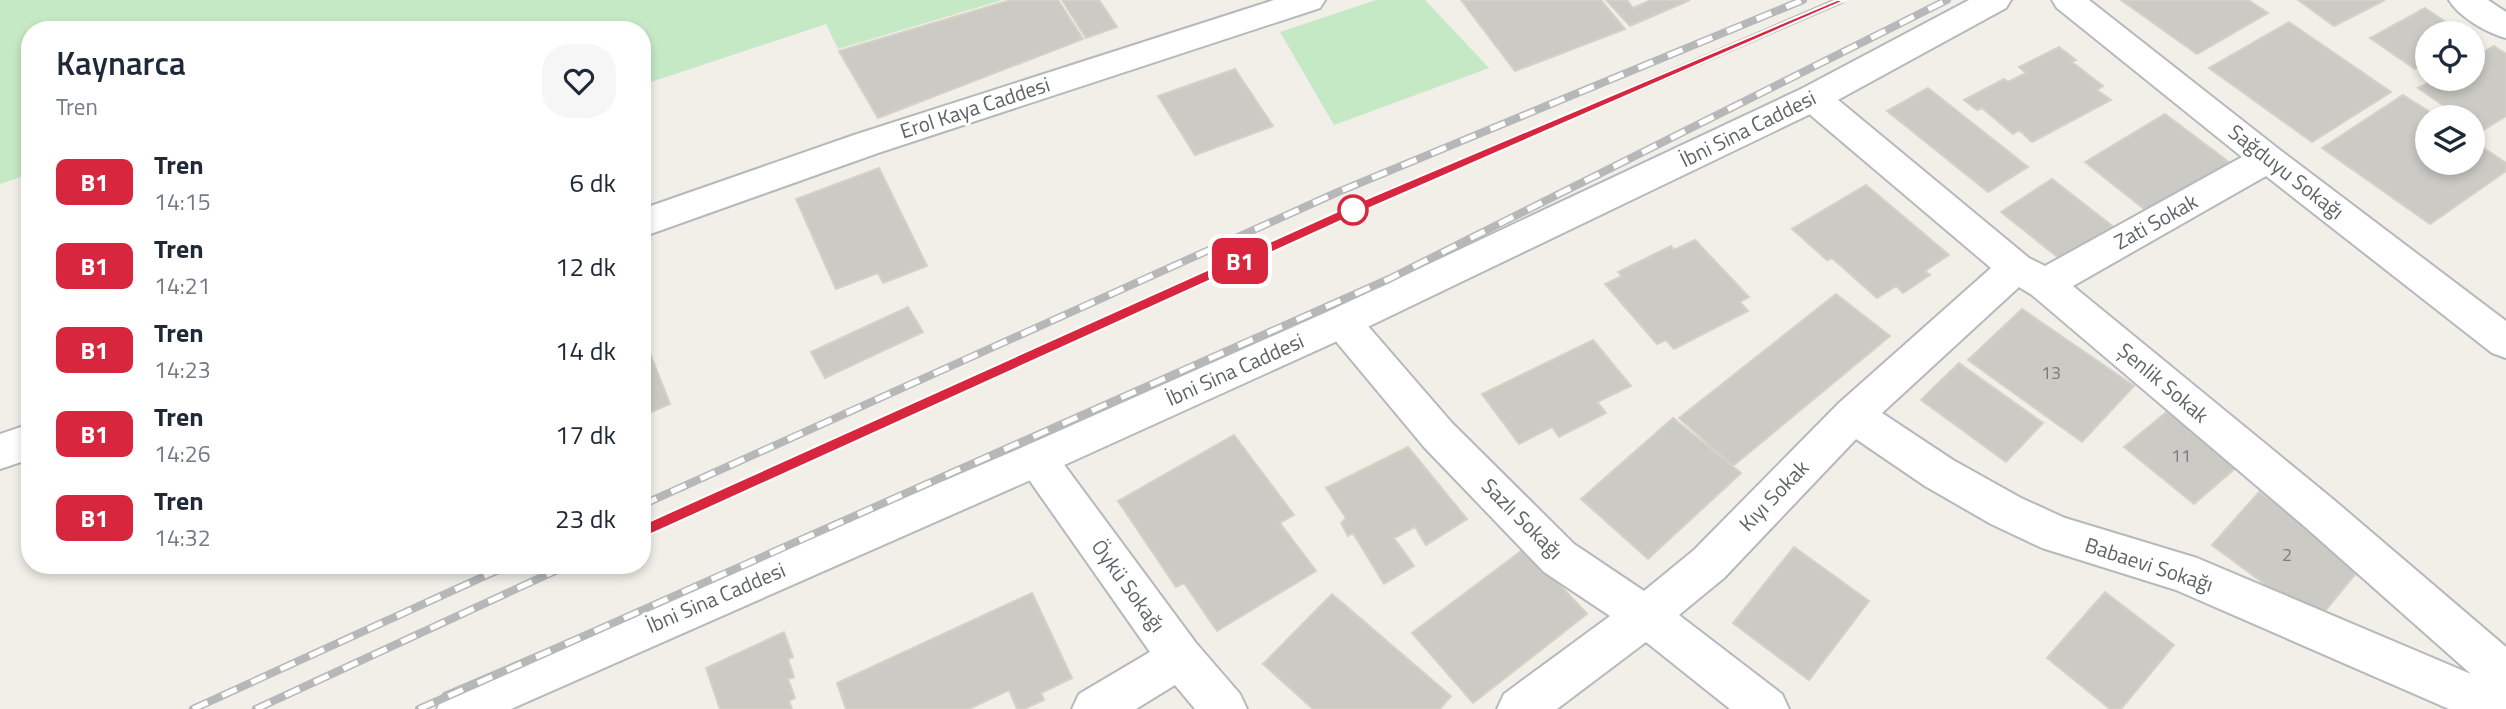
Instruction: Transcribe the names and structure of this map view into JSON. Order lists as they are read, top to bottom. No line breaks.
{"streets":{"street":["Erol Kaya Caddesi","İbni Sina Caddesi","Sağduyu Sokağı","Zati Sokak","Şenlik Sokak","Kıyı Sokak","Sazlı Sokağı","Babaevi Sokağı","Öykü Sokağı"]},"crossings":[["İbni Sina Caddesi","Şenlik Sokak"],["İbni Sina Caddesi","Sazlı Sokağı"],["İbni Sina Caddesi","Öykü Sokağı"],["Sağduyu Sokağı","Zati Sokak"],["Zati Sokak","Şenlik Sokak"],["Zati Sokak","Kıyı Sokak"],["Şenlik Sokak","Kıyı Sokak"],["Kıyı Sokak","Sazlı Sokağı"],["Kıyı Sokak","Babaevi Sokağı"]],"house_numbers":["13","11","2"],"page":{"on_map":"B1","heading":["Kaynarca","Tren"],"list":[{"mark":"B1","name":"Tren","note":"14:15","value":"6 dk"},{"mark":"B1","name":"Tren","note":"14:21","value":"12 dk"},{"mark":"B1","name":"Tren","note":"14:23","value":"14 dk"},{"mark":"B1","name":"Tren","note":"14:26","value":"17 dk"},{"mark":"B1","name":"Tren","note":"14:32","value":"23 dk"}]}}
